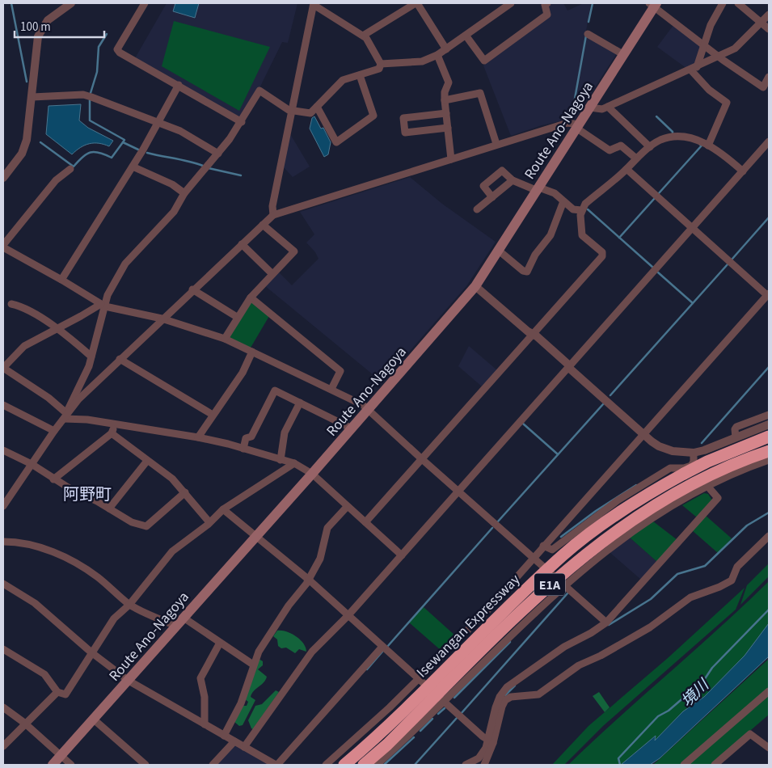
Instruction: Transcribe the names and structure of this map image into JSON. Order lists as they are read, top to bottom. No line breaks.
{"streets":{"highway":["E1A","Isewangan Expressway"],"main road":["Route Ano-Nagoya"]},"districts":["阿野町"],"water":["境川"],"scale_bar":"100 m"}
